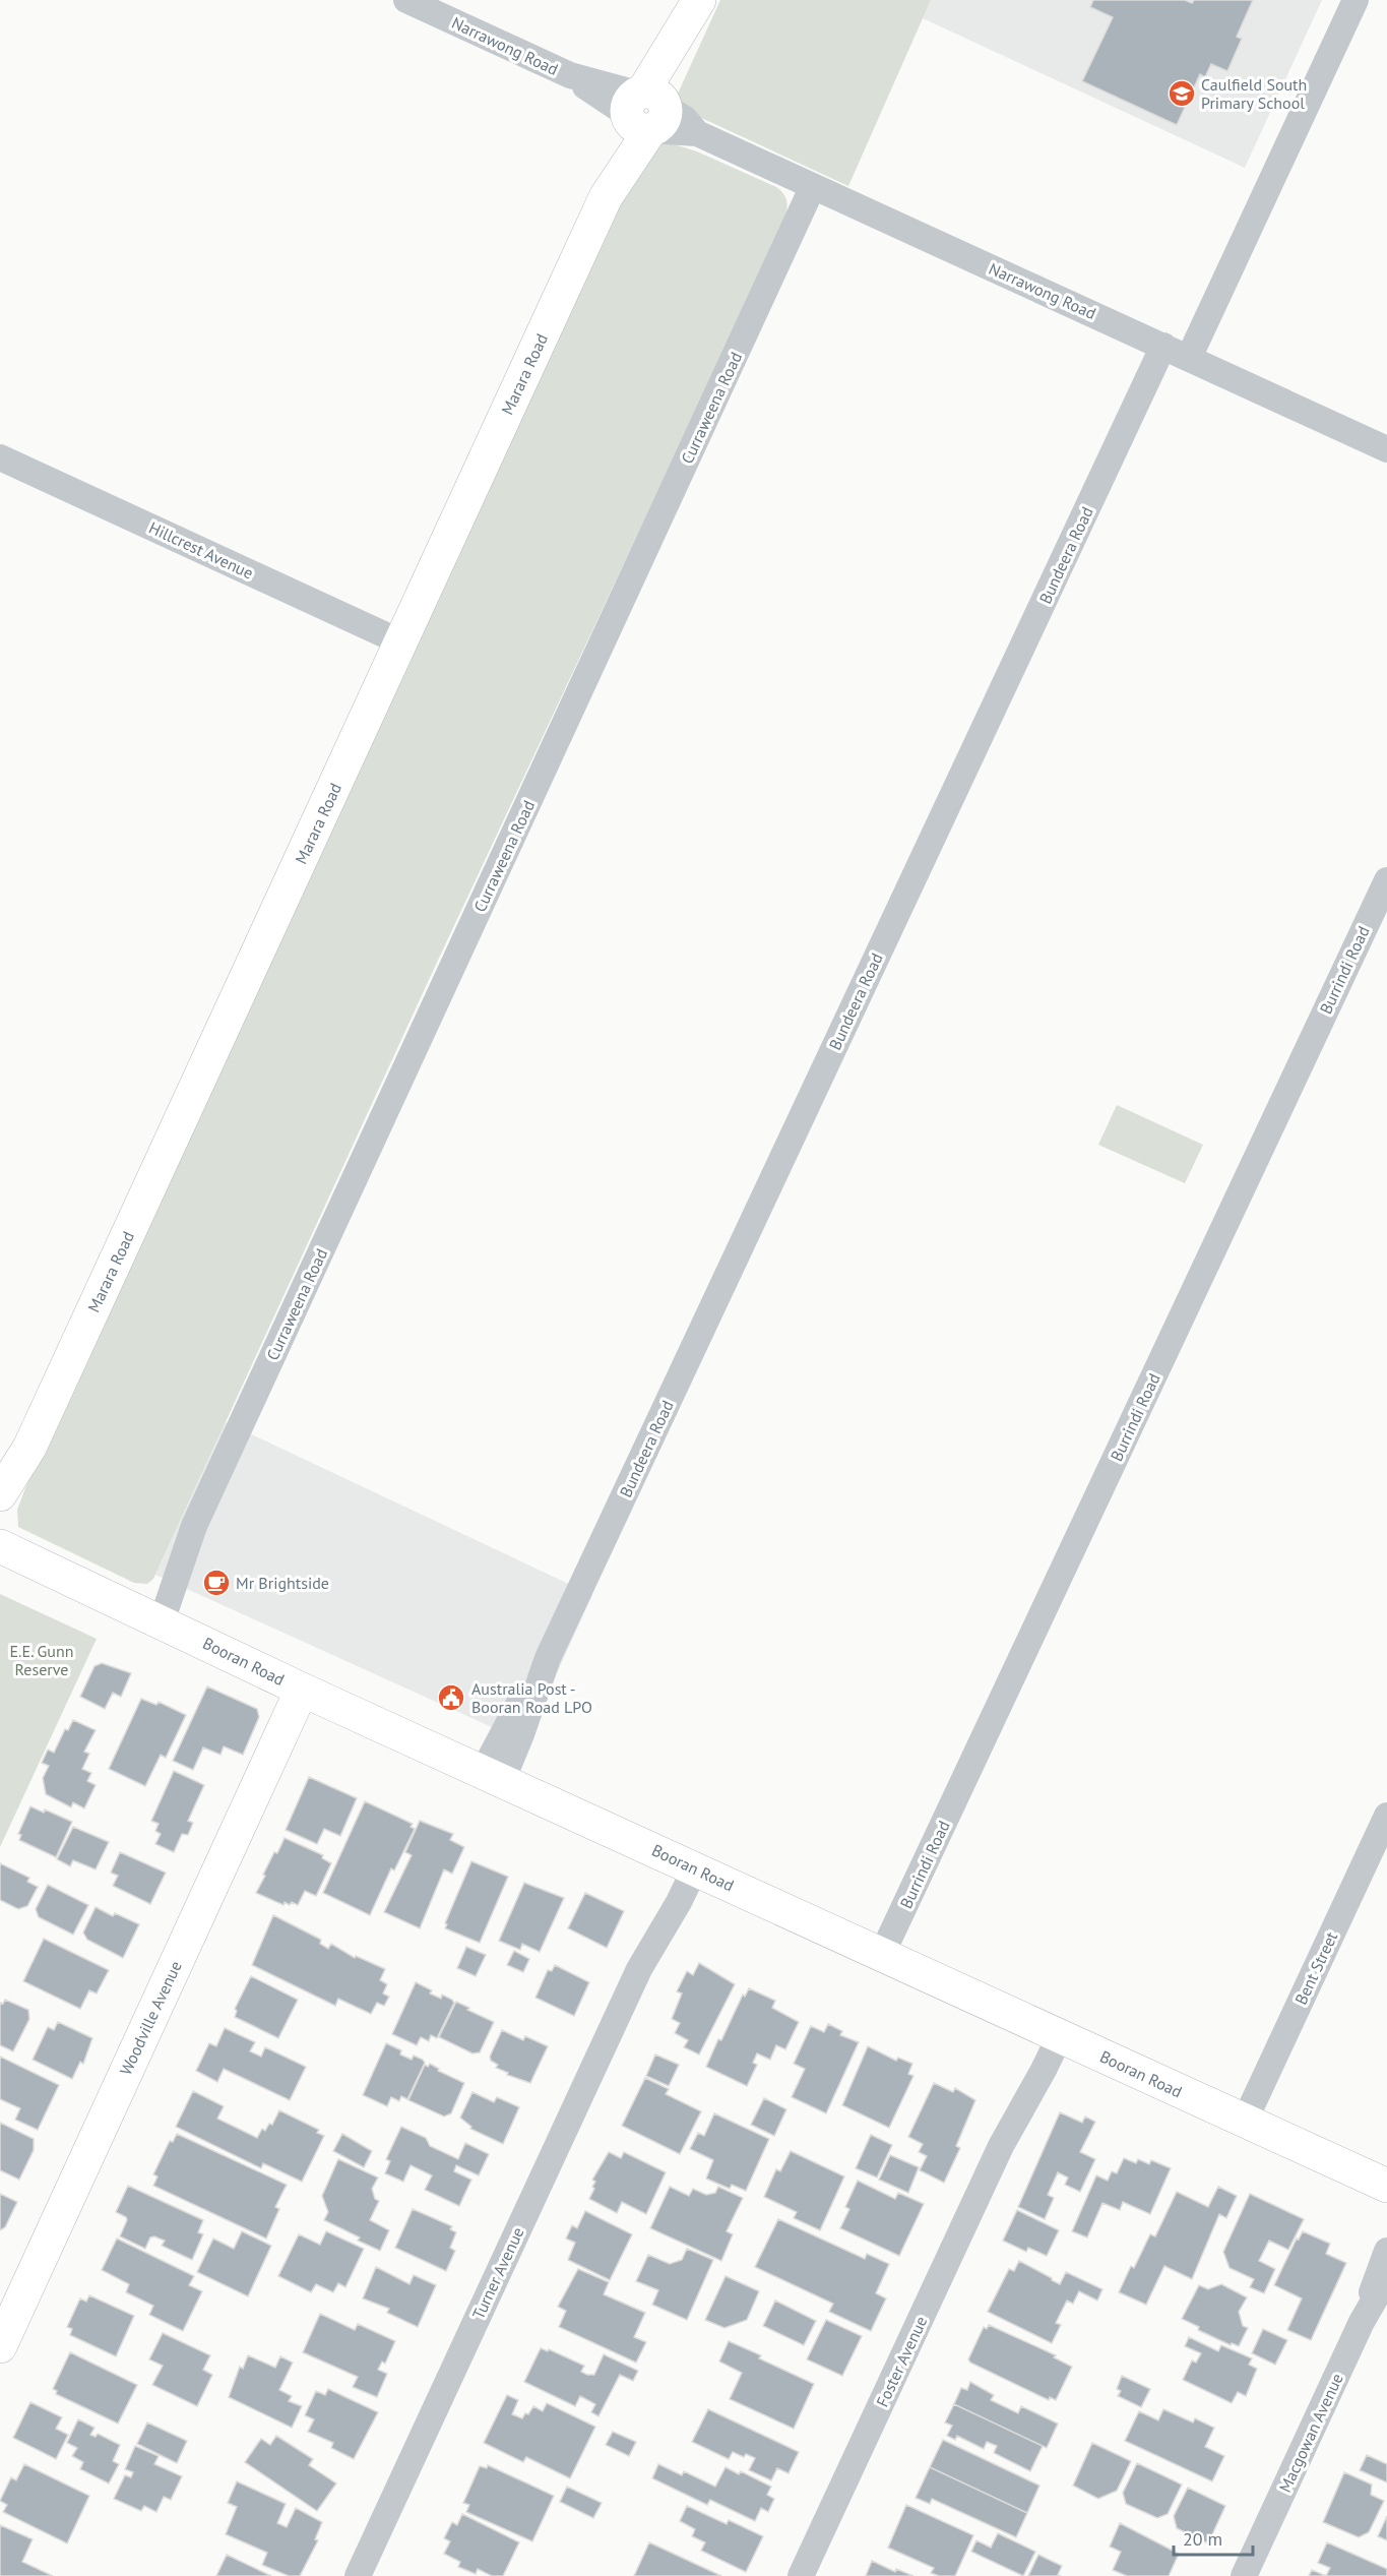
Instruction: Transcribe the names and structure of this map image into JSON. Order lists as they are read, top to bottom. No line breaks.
{"streets":{"street":["Narrawong Road","Marara Road","Curraweena Road","Hillcrest Avenue","Bundeera Road","Burrindi Road","Booran Road","Bent Street","Woodville Avenue","Turner Avenue","Foster Avenue","Macgowan Avenue"]},"crossings":[["Narrawong Road","Marara Road"],["Narrawong Road","Curraweena Road"],["Narrawong Road","Bundeera Road"],["Marara Road","Hillcrest Avenue"],["Curraweena Road","Booran Road"],["Bundeera Road","Booran Road"],["Burrindi Road","Booran Road"],["Booran Road","Bent Street"],["Booran Road","Woodville Avenue"],["Booran Road","Turner Avenue"],["Booran Road","Foster Avenue"]],"parks":["E.E. Gunn Reserve"],"places":{"school or university":["Caulfield South Primary School"],"cafe":["Mr Brightside"],"public building":["Australia Post - Booran Road LPO"]},"scale_bar":"20 m"}
